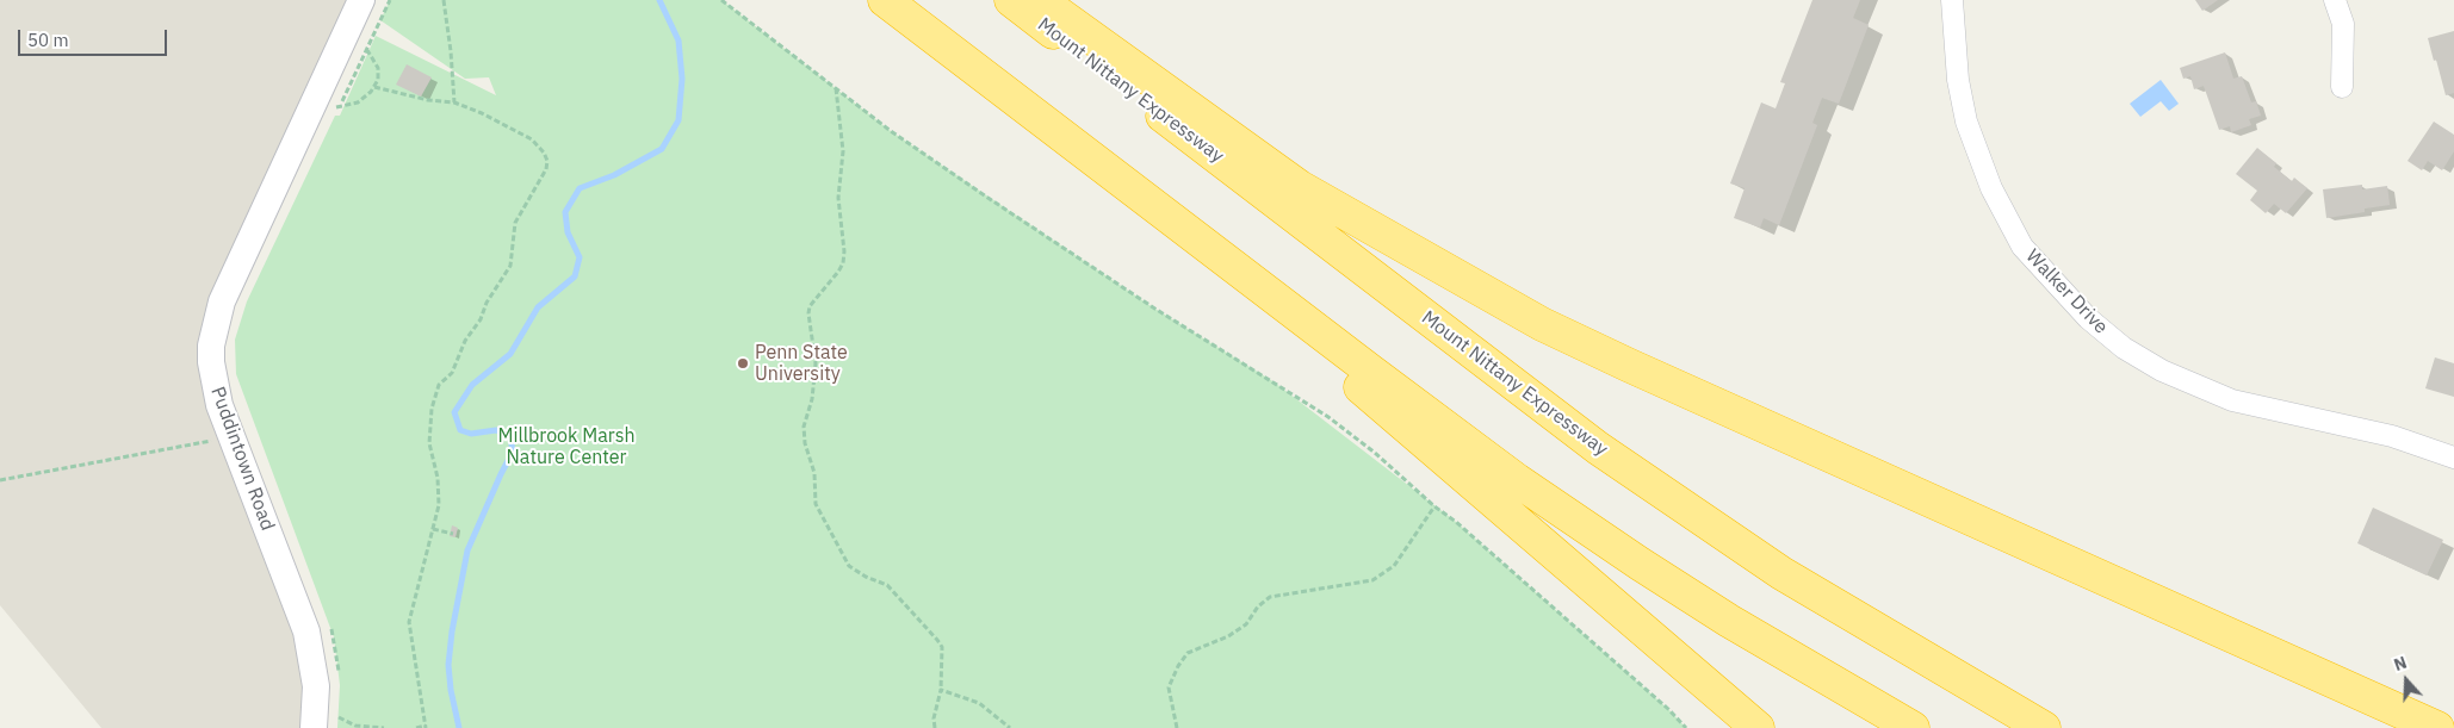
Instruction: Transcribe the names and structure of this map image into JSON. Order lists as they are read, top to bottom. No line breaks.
{"streets":{"highway":["Mount Nittany Expressway"],"street":["Walker Drive","Puddintown Road"]},"parks":["Millbrook Marsh Nature Center"],"places":["Penn State University"],"scale_bar":"50 m","north":"top"}
